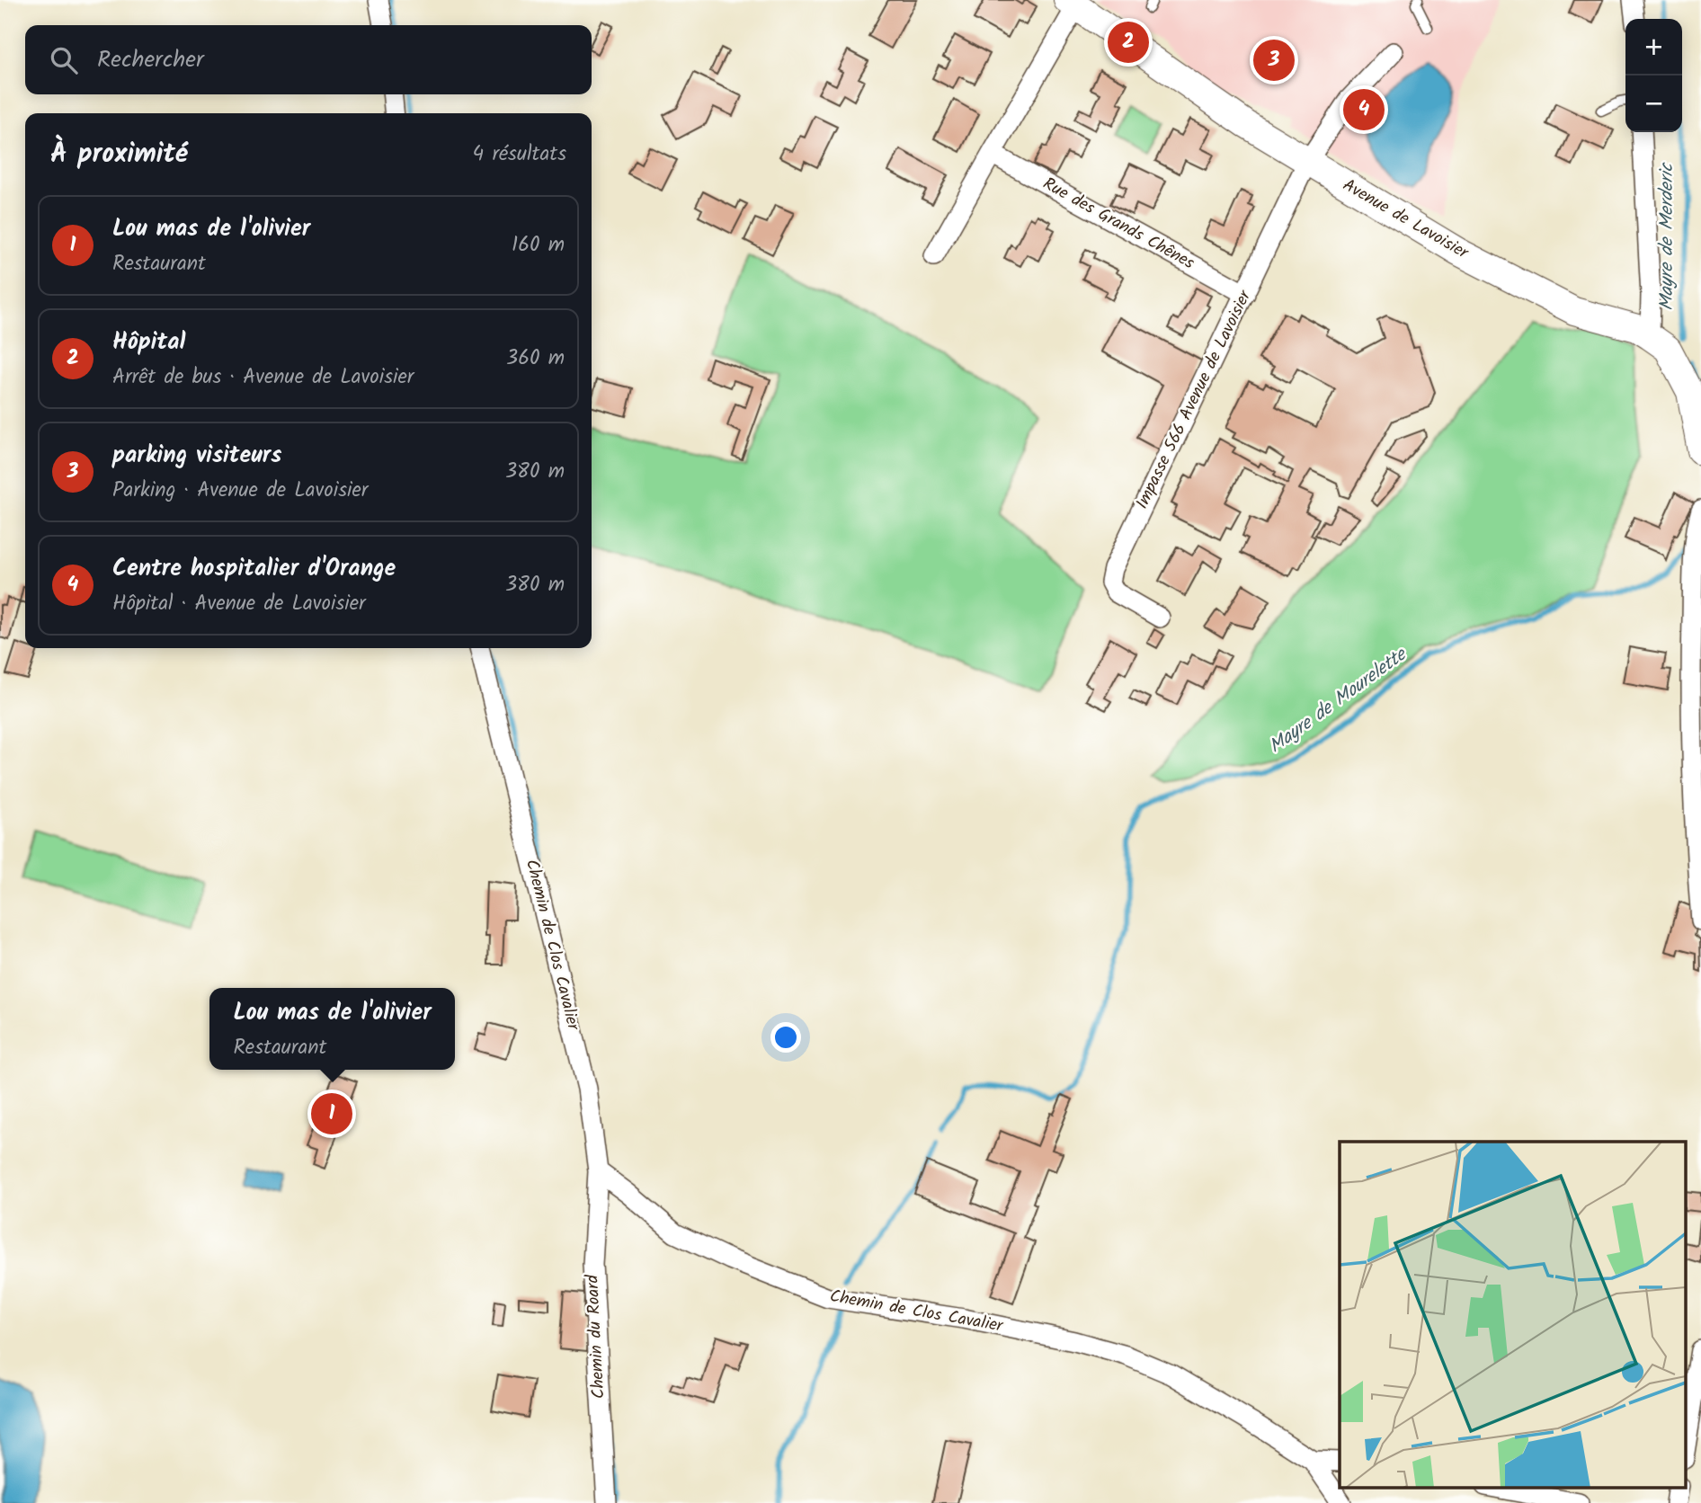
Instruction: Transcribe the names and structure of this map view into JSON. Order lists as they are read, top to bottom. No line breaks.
{"streets":{"street":["Avenue de Lavoisier","Rue des Grands Chênes","Impasse 566 Avenue de Lavoisier","Chemin de Clos Cavalier","Chemin du Roard"]},"crossings":[["Avenue de Lavoisier","Impasse 566 Avenue de Lavoisier"],["Rue des Grands Chênes","Impasse 566 Avenue de Lavoisier"],["Chemin de Clos Cavalier","Chemin du Roard"]],"water":["Mayre de Merderic","Mayre de Mourelette"],"page":{"pins":["2","3","4","1"],"map_buttons":["+","−"],"search":"Rechercher","heading":["À proximité","4 résultats"],"list":[{"mark":"1","name":"Lou mas de l'olivier","note":"Restaurant","value":"160 m"},{"mark":"2","name":"Hôpital","note":"Arrêt de bus · Avenue de Lavoisier","value":"360 m"},{"mark":"3","name":"parking visiteurs","note":"Parking · Avenue de Lavoisier","value":"380 m"},{"mark":"4","name":"Centre hospitalier d'Orange","note":"Hôpital · Avenue de Lavoisier","value":"380 m"}],"popup":["Lou mas de l'olivier","Restaurant"]}}
